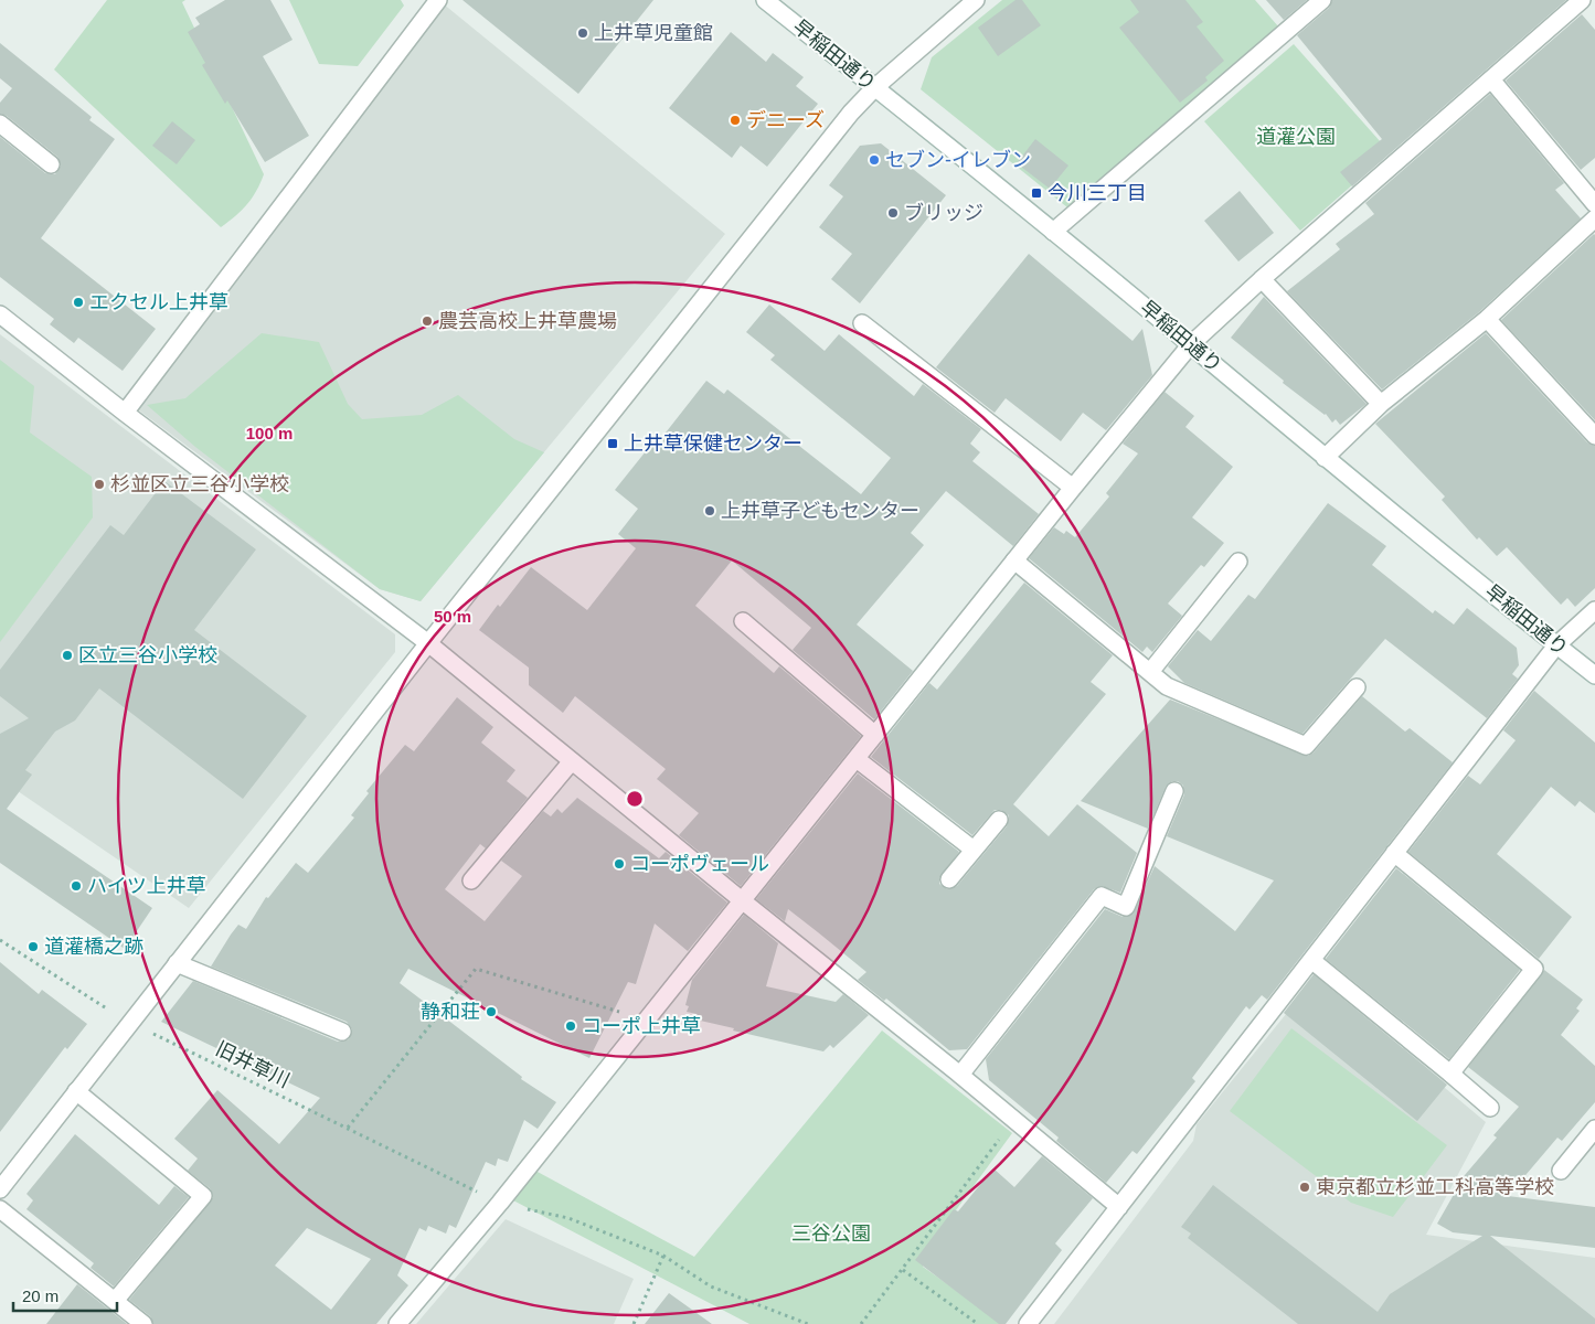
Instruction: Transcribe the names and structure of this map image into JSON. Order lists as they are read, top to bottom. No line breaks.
{"streets":{"street":["早稲田通り"],"path":["旧井草川"]},"parks":["道灌公園","三谷公園"],"places":{"other":["上井草児童館","デニーズ","セブン-イレブン","ブリッジ","エクセル上井草","農芸高校上井草農場","杉並区立三谷小学校","上井草子どもセンター","区立三谷小学校","コーポヴェール","ハイツ上井草","道灌橋之跡","静和荘","コーポ上井草","東京都立杉並工科高等学校"],"transit":["今川三丁目","上井草保健センター"]},"scale_bar":"20 m","rings":["100 m","50 m"]}
